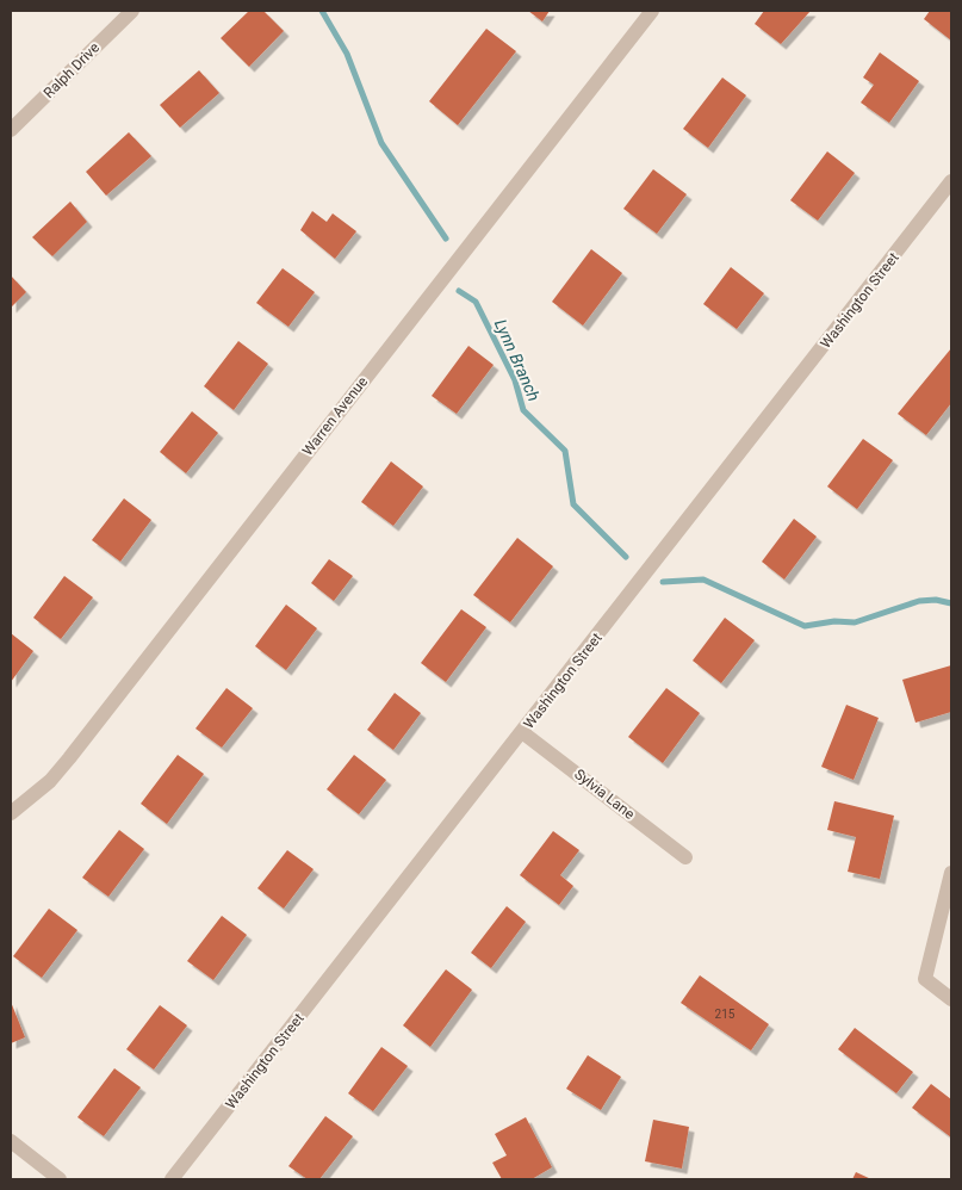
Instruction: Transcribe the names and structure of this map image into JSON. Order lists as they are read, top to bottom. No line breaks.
{"streets":{"street":["Ralph Drive","Washington Street","Warren Avenue","Sylvia Lane"]},"crossings":[["Washington Street","Sylvia Lane"]],"water":["Lynn Branch"],"house_numbers":["215"]}
